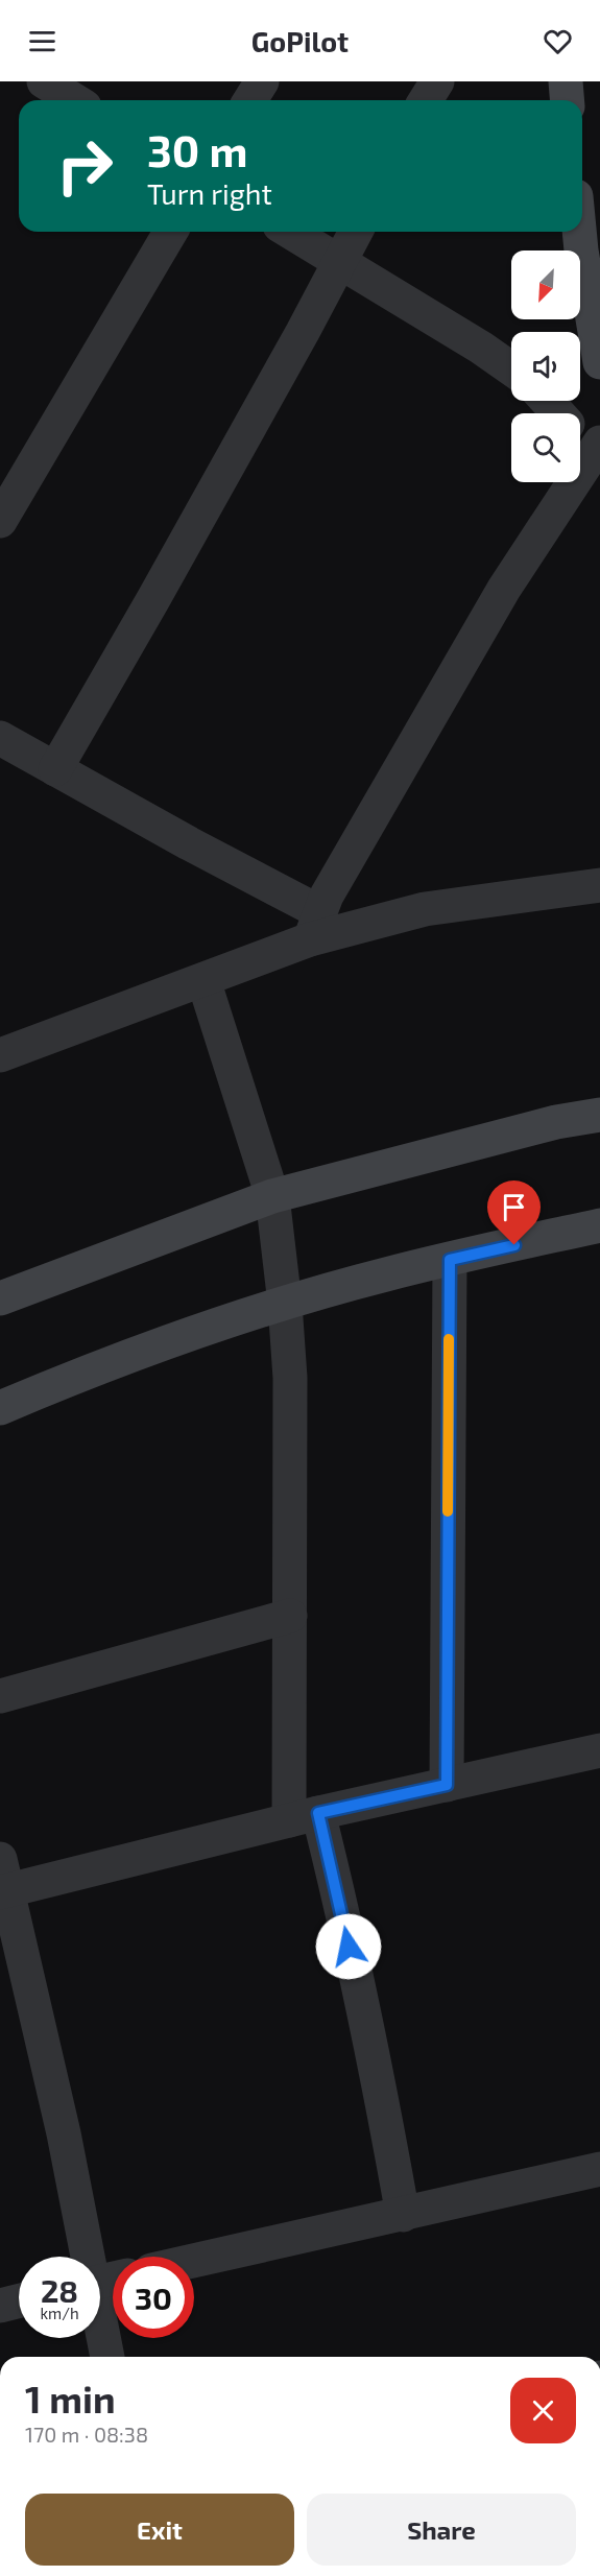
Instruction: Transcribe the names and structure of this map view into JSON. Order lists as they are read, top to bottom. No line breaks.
{"north":"bottom left","page":{"header":"GoPilot","turn":["30 m","Turn right"],"speed":"28 km/h","limit":"30","heading":["1 min","170 m · 08:38"],"buttons":["Exit","Share"]}}
